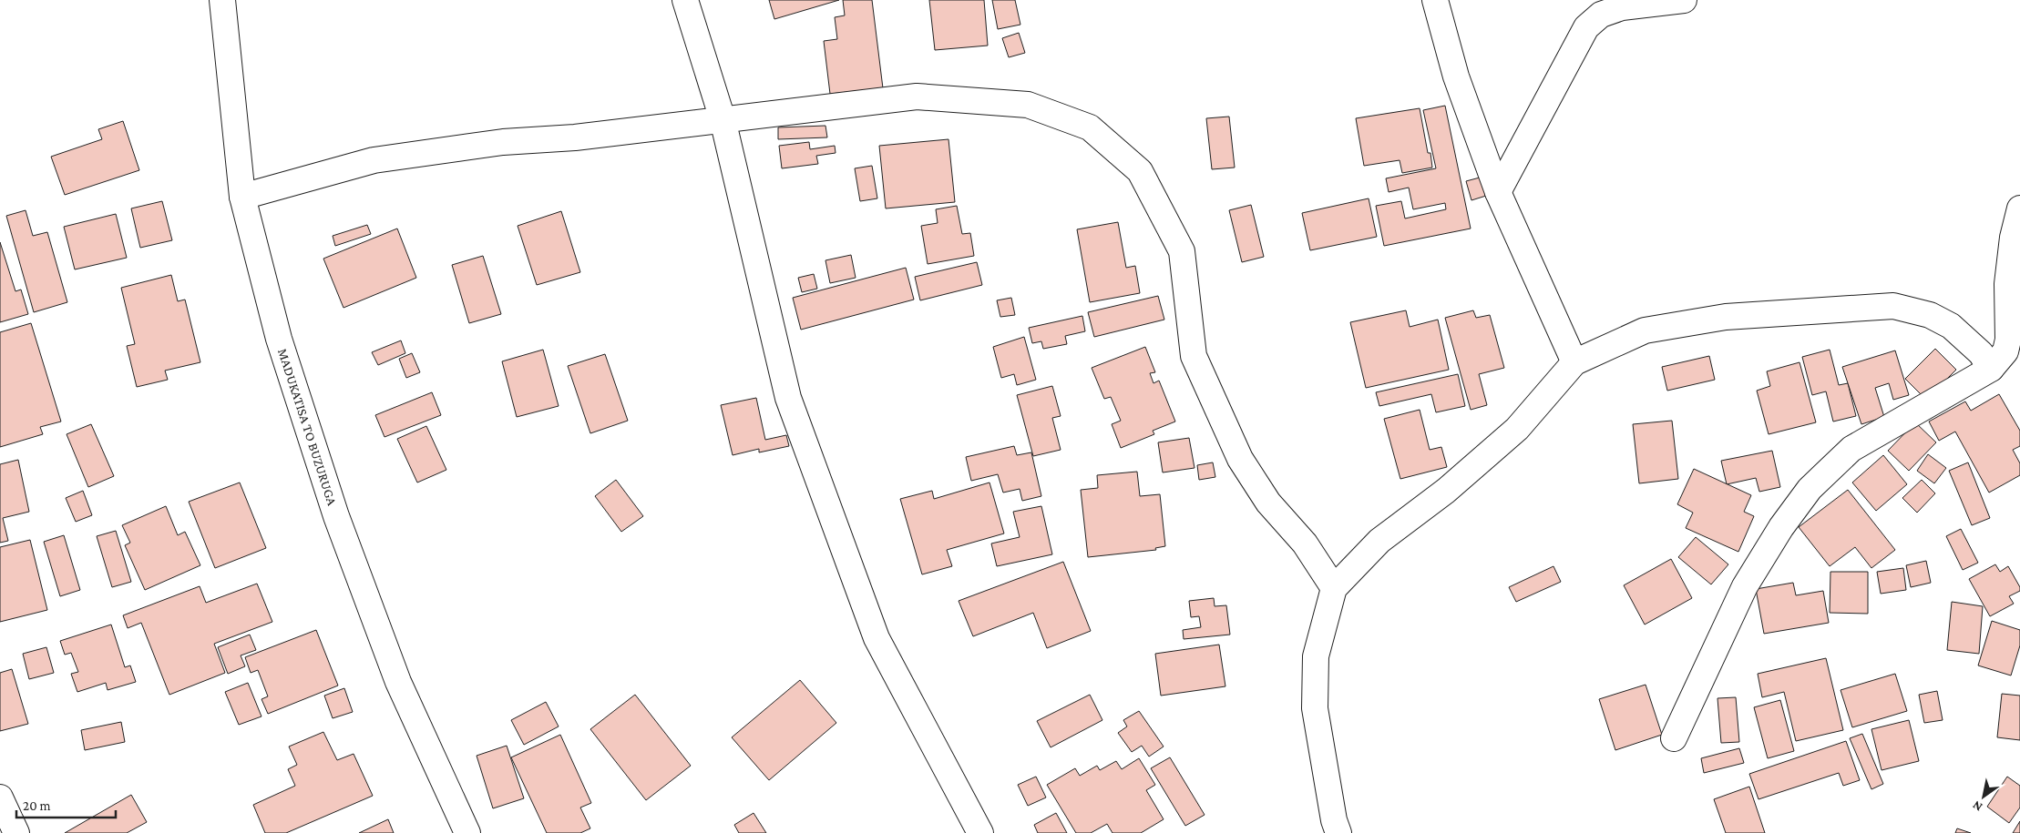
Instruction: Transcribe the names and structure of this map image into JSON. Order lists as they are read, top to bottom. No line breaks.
{"streets":{"street":["MADUKATISA TO BUZURUGA"]},"scale_bar":"20 m","north":"bottom left"}
